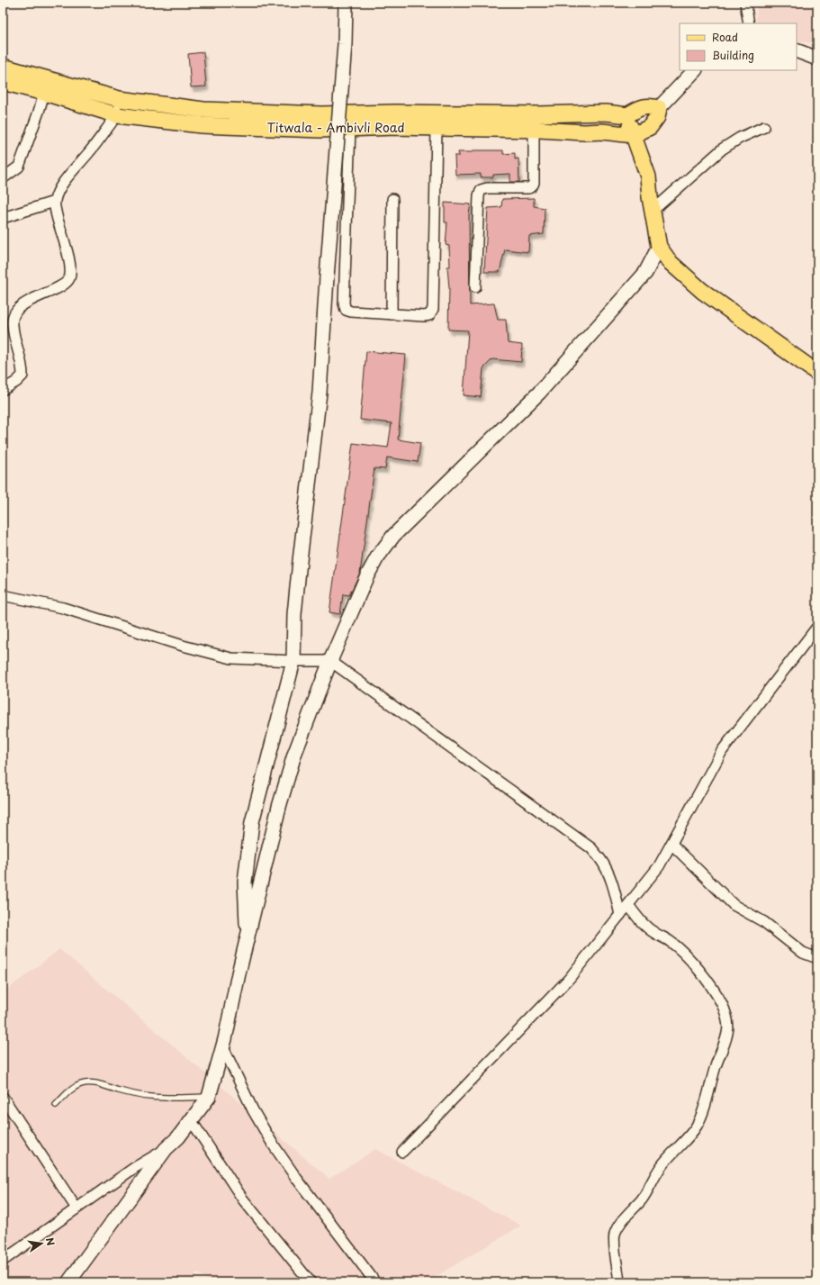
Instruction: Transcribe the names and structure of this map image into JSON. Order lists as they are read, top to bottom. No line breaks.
{"streets":{"main road":["Titwala - Ambivli Road"]},"legend":["Road","Building"],"north":"right"}
